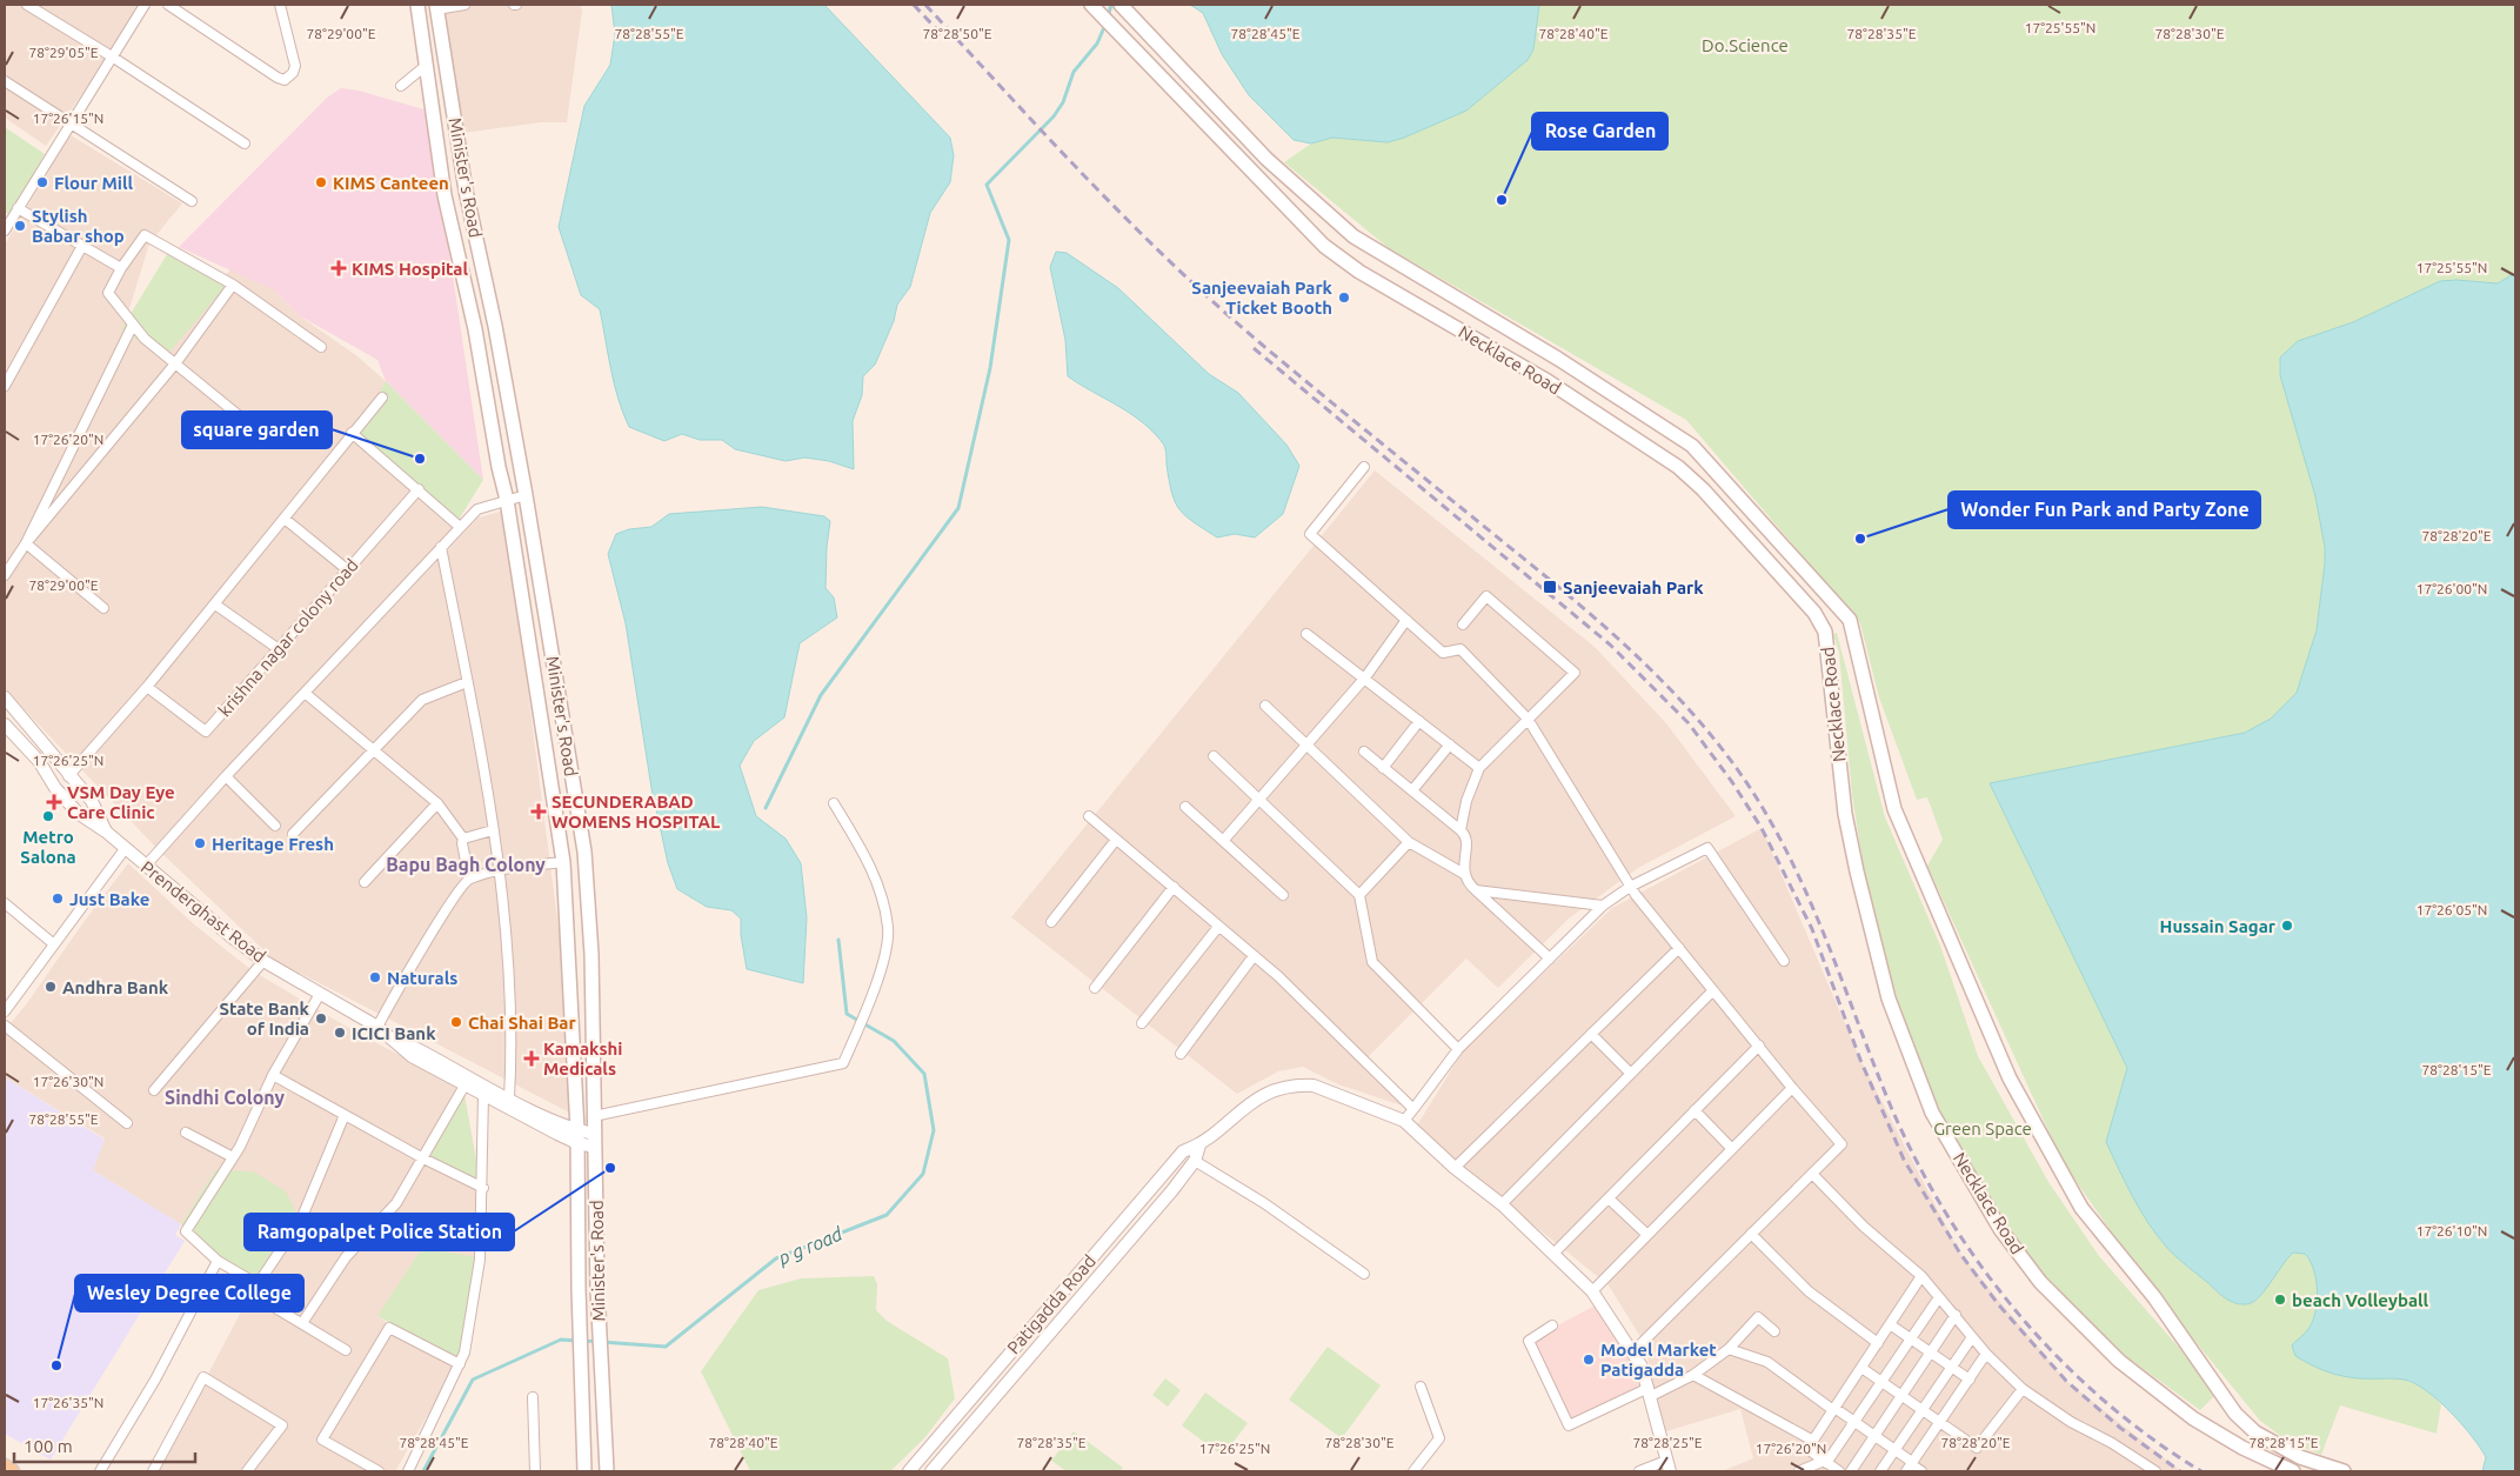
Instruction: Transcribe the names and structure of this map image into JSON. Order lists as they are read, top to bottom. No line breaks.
{"streets":{"main road":["Minister's Road","Necklace Road"],"street":["krishna nagar colony road","Prenderghast Road","Patigadda Road"]},"crossings":[["Minister's Road","Prenderghast Road"]],"districts":["Bapu Bagh Colony","Sindhi Colony"],"water":["p g road"],"parks":["Do.Science","Green Space"],"places":{"other":["Flour Mill","KIMS Canteen","Rose Garden","Stylish Babar shop","Sanjeevaiah Park Ticket Booth","square garden","Wonder Fun Park and Party Zone","Metro Salona","Heritage Fresh","Just Bake","Hussain Sagar","Naturals","Andhra Bank","State Bank of India","Chai Shai Bar","ICICI Bank","Ramgopalpet Police Station","beach Volleyball","Model Market Patigadda","Wesley Degree College"],"health":["KIMS Hospital","VSM Day Eye Care Clinic","SECUNDERABAD WOMENS HOSPITAL","Kamakshi Medicals"],"transit":["Sanjeevaiah Park"]},"scale_bar":"100 m","coordinates":["17°25'55\"N","78°29'00\"E","78°28'55\"E","78°28'50\"E","78°28'45\"E","78°28'40\"E","78°28'35\"E","78°28'30\"E","78°29'05\"E","17°26'15\"N","17°26'20\"N","78°28'20\"E","17°26'00\"N","17°26'25\"N","17°26'05\"N","78°28'15\"E","17°26'30\"N","17°26'10\"N","17°26'35\"N","78°28'25\"E"]}
